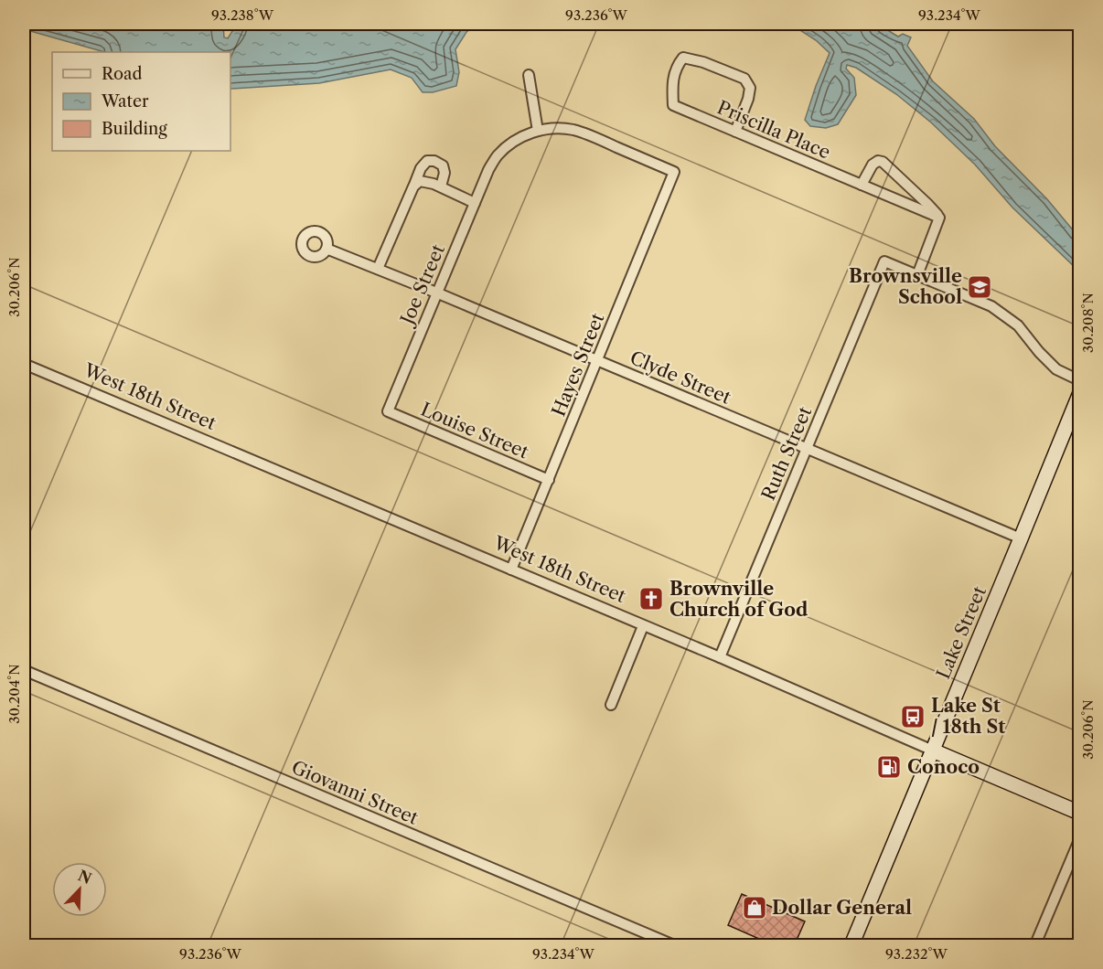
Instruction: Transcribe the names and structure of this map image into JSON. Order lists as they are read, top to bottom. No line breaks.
{"streets":{"street":["Priscilla Place","Joe Street","Hayes Street","Clyde Street","West 18th Street","Louise Street","Ruth Street","Lake Street","Giovanni Street"]},"crossings":[["Joe Street","Hayes Street"],["Joe Street","Clyde Street"],["Joe Street","Louise Street"],["Hayes Street","Clyde Street"],["Hayes Street","West 18th Street"],["Hayes Street","Louise Street"],["Clyde Street","Ruth Street"],["Clyde Street","Lake Street"],["West 18th Street","Ruth Street"],["West 18th Street","Lake Street"]],"places":{"school or university":["Brownsville School"],"church":["Brownville Church of God"],"bus stop":["Lake St / 18th St"],"fuel station":["Conoco"],"shop":["Dollar General"]},"legend":["Road","Water","Building"],"north":"top right","coordinates":["93.238°W","93.236°W","93.234°W","30.206°N","30.208°N","30.204°N","93.232°W"]}
